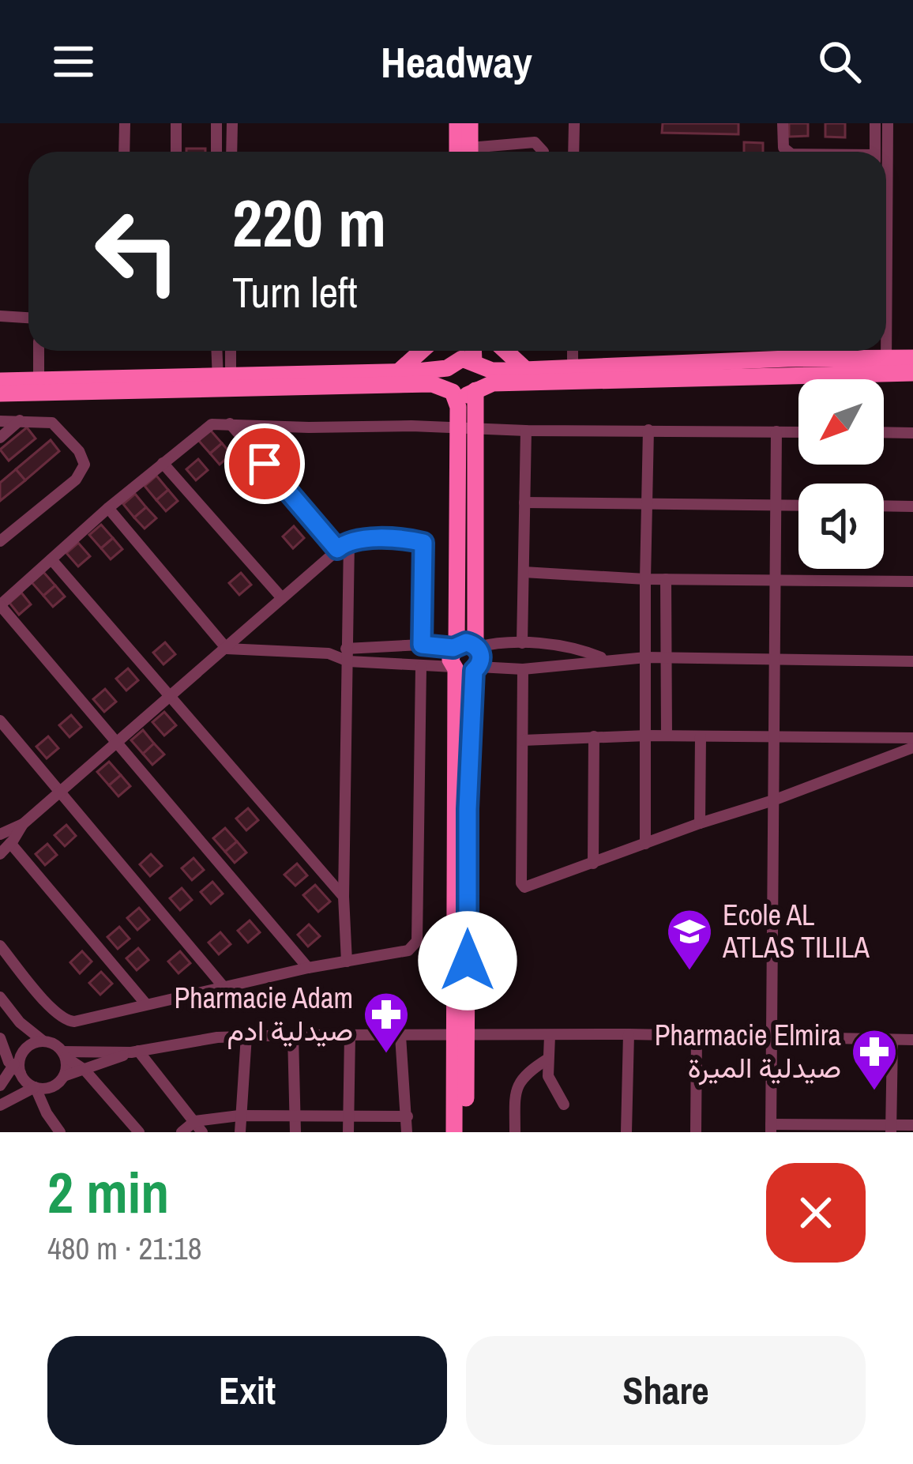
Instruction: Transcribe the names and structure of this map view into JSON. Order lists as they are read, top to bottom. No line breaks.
{"places":{"school or university":["Ecole AL ATLAS TILILA"],"pharmacy":["Pharmacie Adam صيدلية ادم","Pharmacie Elmira صيدلية الميرة"]},"north":"bottom left","page":{"header":"Headway","turn":["220 m","Turn left"],"heading":["2 min","480 m · 21:18"],"buttons":["Exit","Share"]}}
